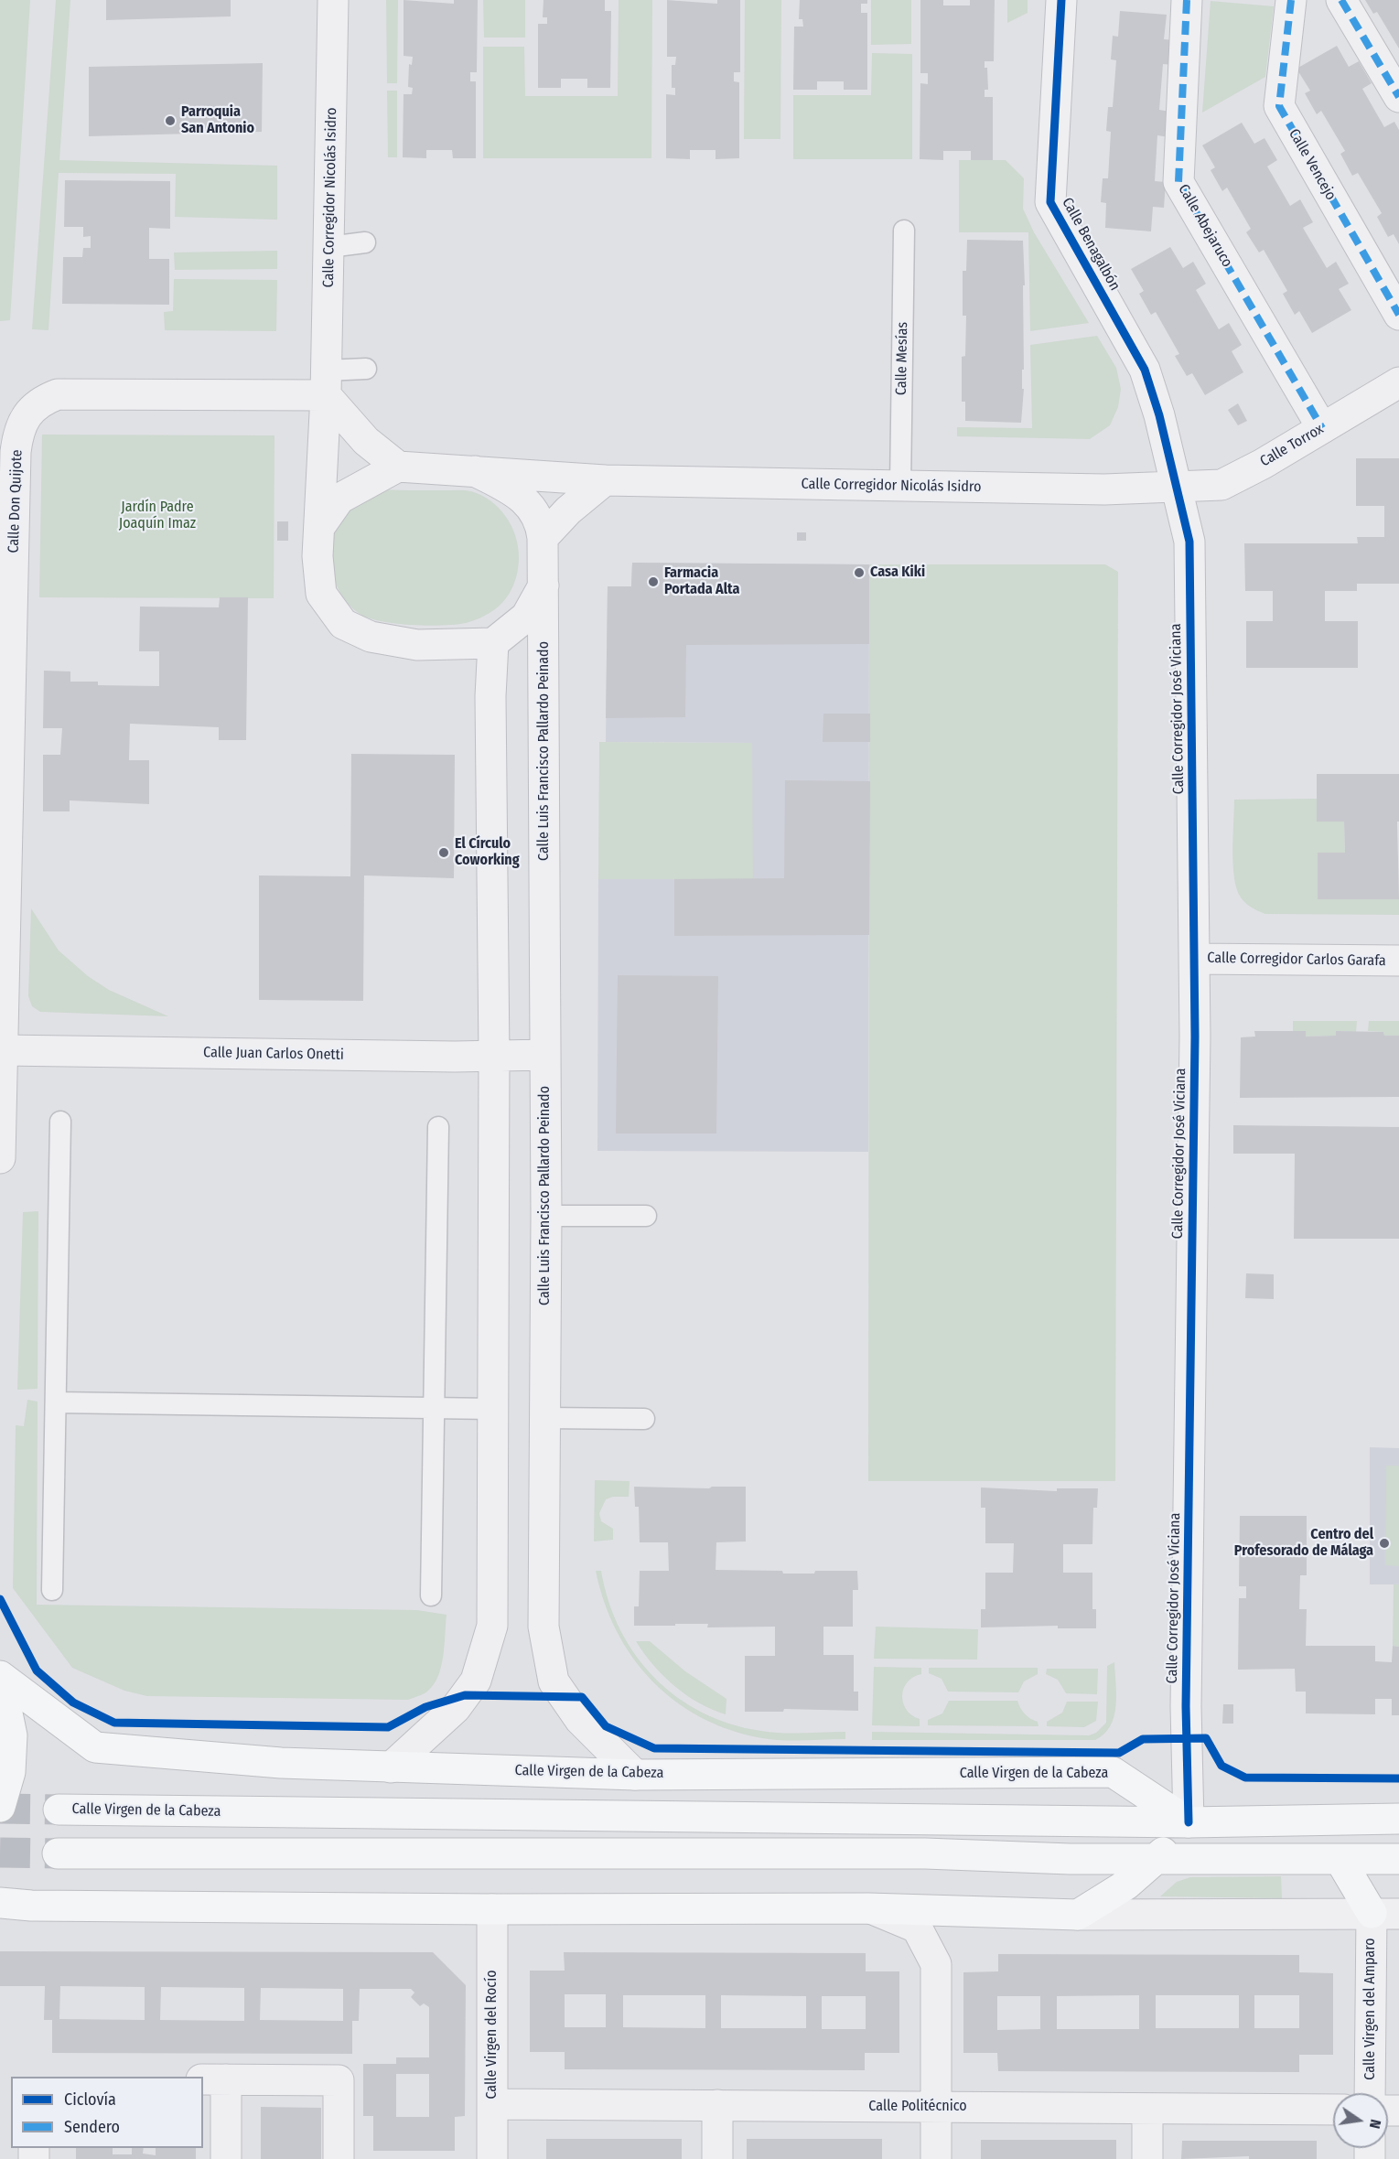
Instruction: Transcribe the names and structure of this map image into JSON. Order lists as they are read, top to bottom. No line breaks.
{"streets":{"main road":["Calle Virgen de la Cabeza"],"street":["Calle Vencejo","Calle Corregidor Nicolás Isidro","Calle Abejaruco","Calle Benagalbón","Calle Torrox","Calle Don Quijote","Calle Corregidor José Viciana","Calle Luis Francisco Pallardo Peinado","Calle Corregidor Carlos Garafa","Calle Juan Carlos Onetti","Calle Virgen del Amparo","Calle Virgen del Rocío","Calle Politécnico"],"lane":["Calle Mesías"]},"crossings":[["Calle Corregidor Nicolás Isidro","Calle Benagalbón"],["Calle Corregidor Nicolás Isidro","Calle Mesías"],["Calle Corregidor Nicolás Isidro","Calle Torrox"],["Calle Corregidor Nicolás Isidro","Calle Don Quijote"],["Calle Corregidor Nicolás Isidro","Calle Corregidor José Viciana"],["Calle Corregidor Nicolás Isidro","Calle Luis Francisco Pallardo Peinado"],["Calle Abejaruco","Calle Torrox"],["Calle Benagalbón","Calle Torrox"],["Calle Benagalbón","Calle Corregidor José Viciana"],["Calle Torrox","Calle Corregidor José Viciana"],["Calle Don Quijote","Calle Juan Carlos Onetti"],["Calle Corregidor José Viciana","Calle Corregidor Carlos Garafa"],["Calle Corregidor José Viciana","Calle Virgen de la Cabeza"],["Calle Luis Francisco Pallardo Peinado","Calle Juan Carlos Onetti"],["Calle Luis Francisco Pallardo Peinado","Calle Virgen de la Cabeza"],["Calle Virgen del Rocío","Calle Politécnico"]],"parks":["Jardín Padre Joaquín Imaz"],"places":["Parroquia San Antonio","Casa Kiki","Farmacia Portada Alta","El Círculo Coworking","Centro del Profesorado de Málaga"],"legend":["Ciclovía","Sendero"],"north":"right"}
